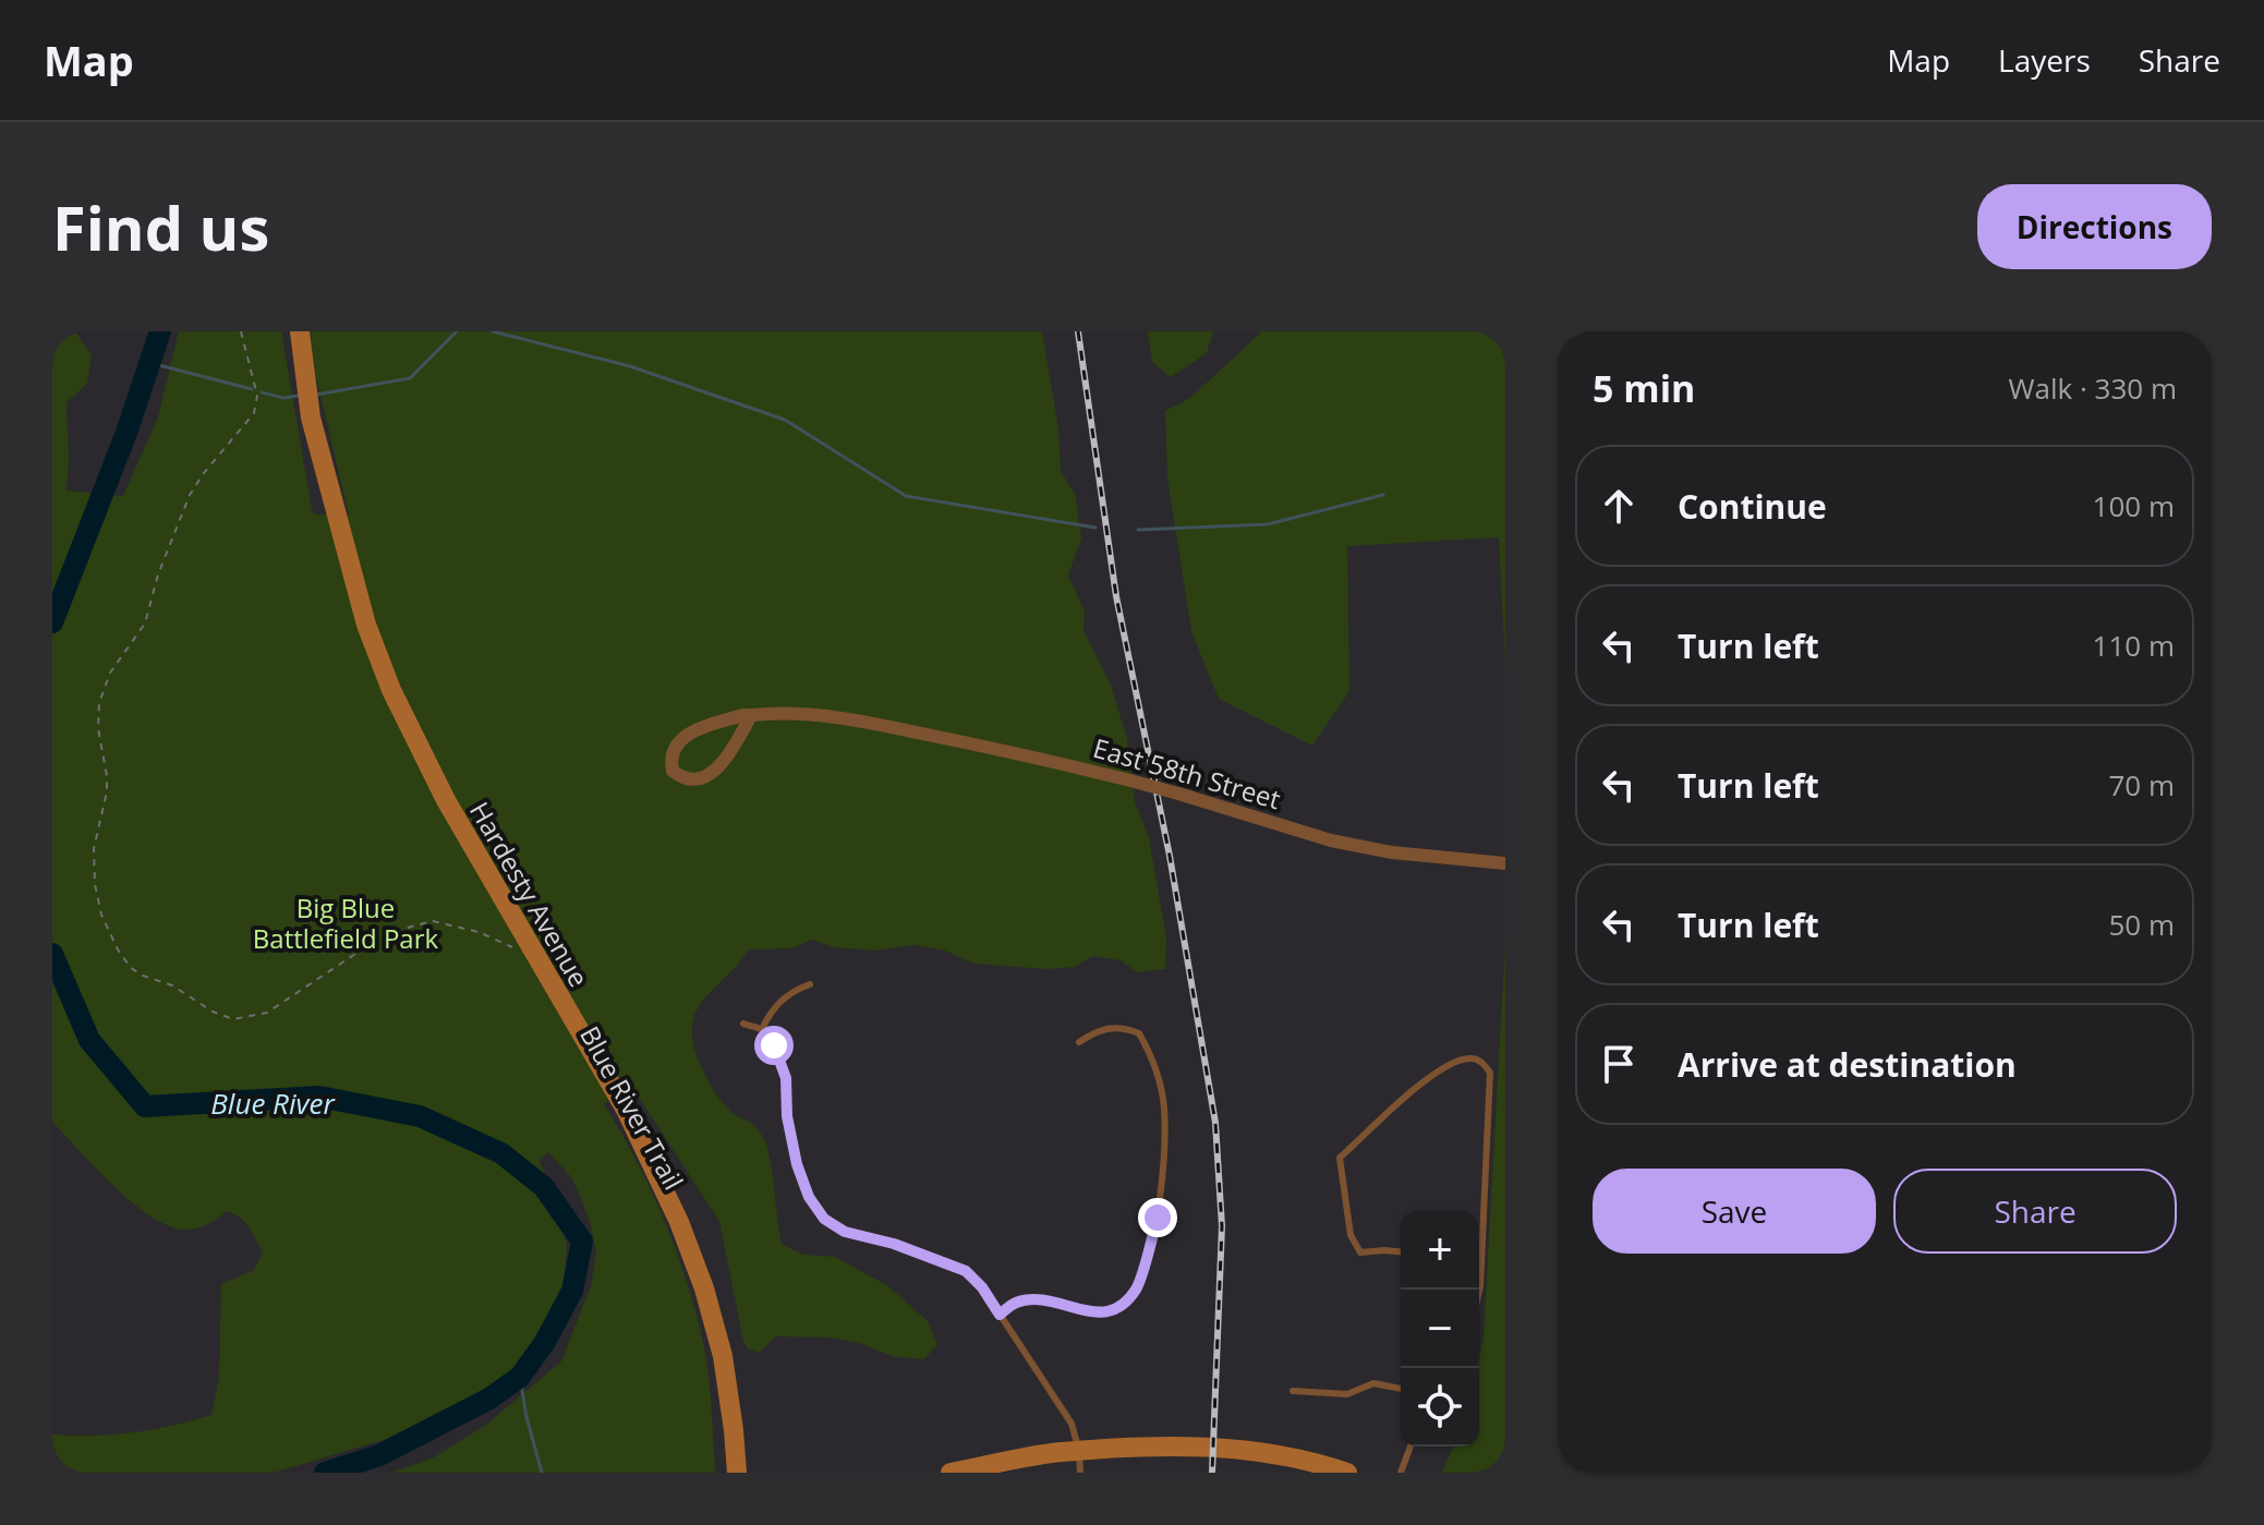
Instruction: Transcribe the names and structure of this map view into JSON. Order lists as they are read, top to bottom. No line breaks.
{"streets":{"main road":["Hardesty Avenue"],"street":["East 58th Street"]},"water":["Blue River"],"parks":["Big Blue Battlefield Park"],"page":{"header":"Map","nav":["Map","Layers","Share"],"buttons":["Directions",["Save","Share"]],"title":"Find us","heading":["5 min","Walk · 330 m"],"list":[["Continue","100 m"],["Turn left","110 m"],["Turn left","70 m"],["Turn left","50 m"],"Arrive at destination"],"map_buttons":["+","−"]}}
